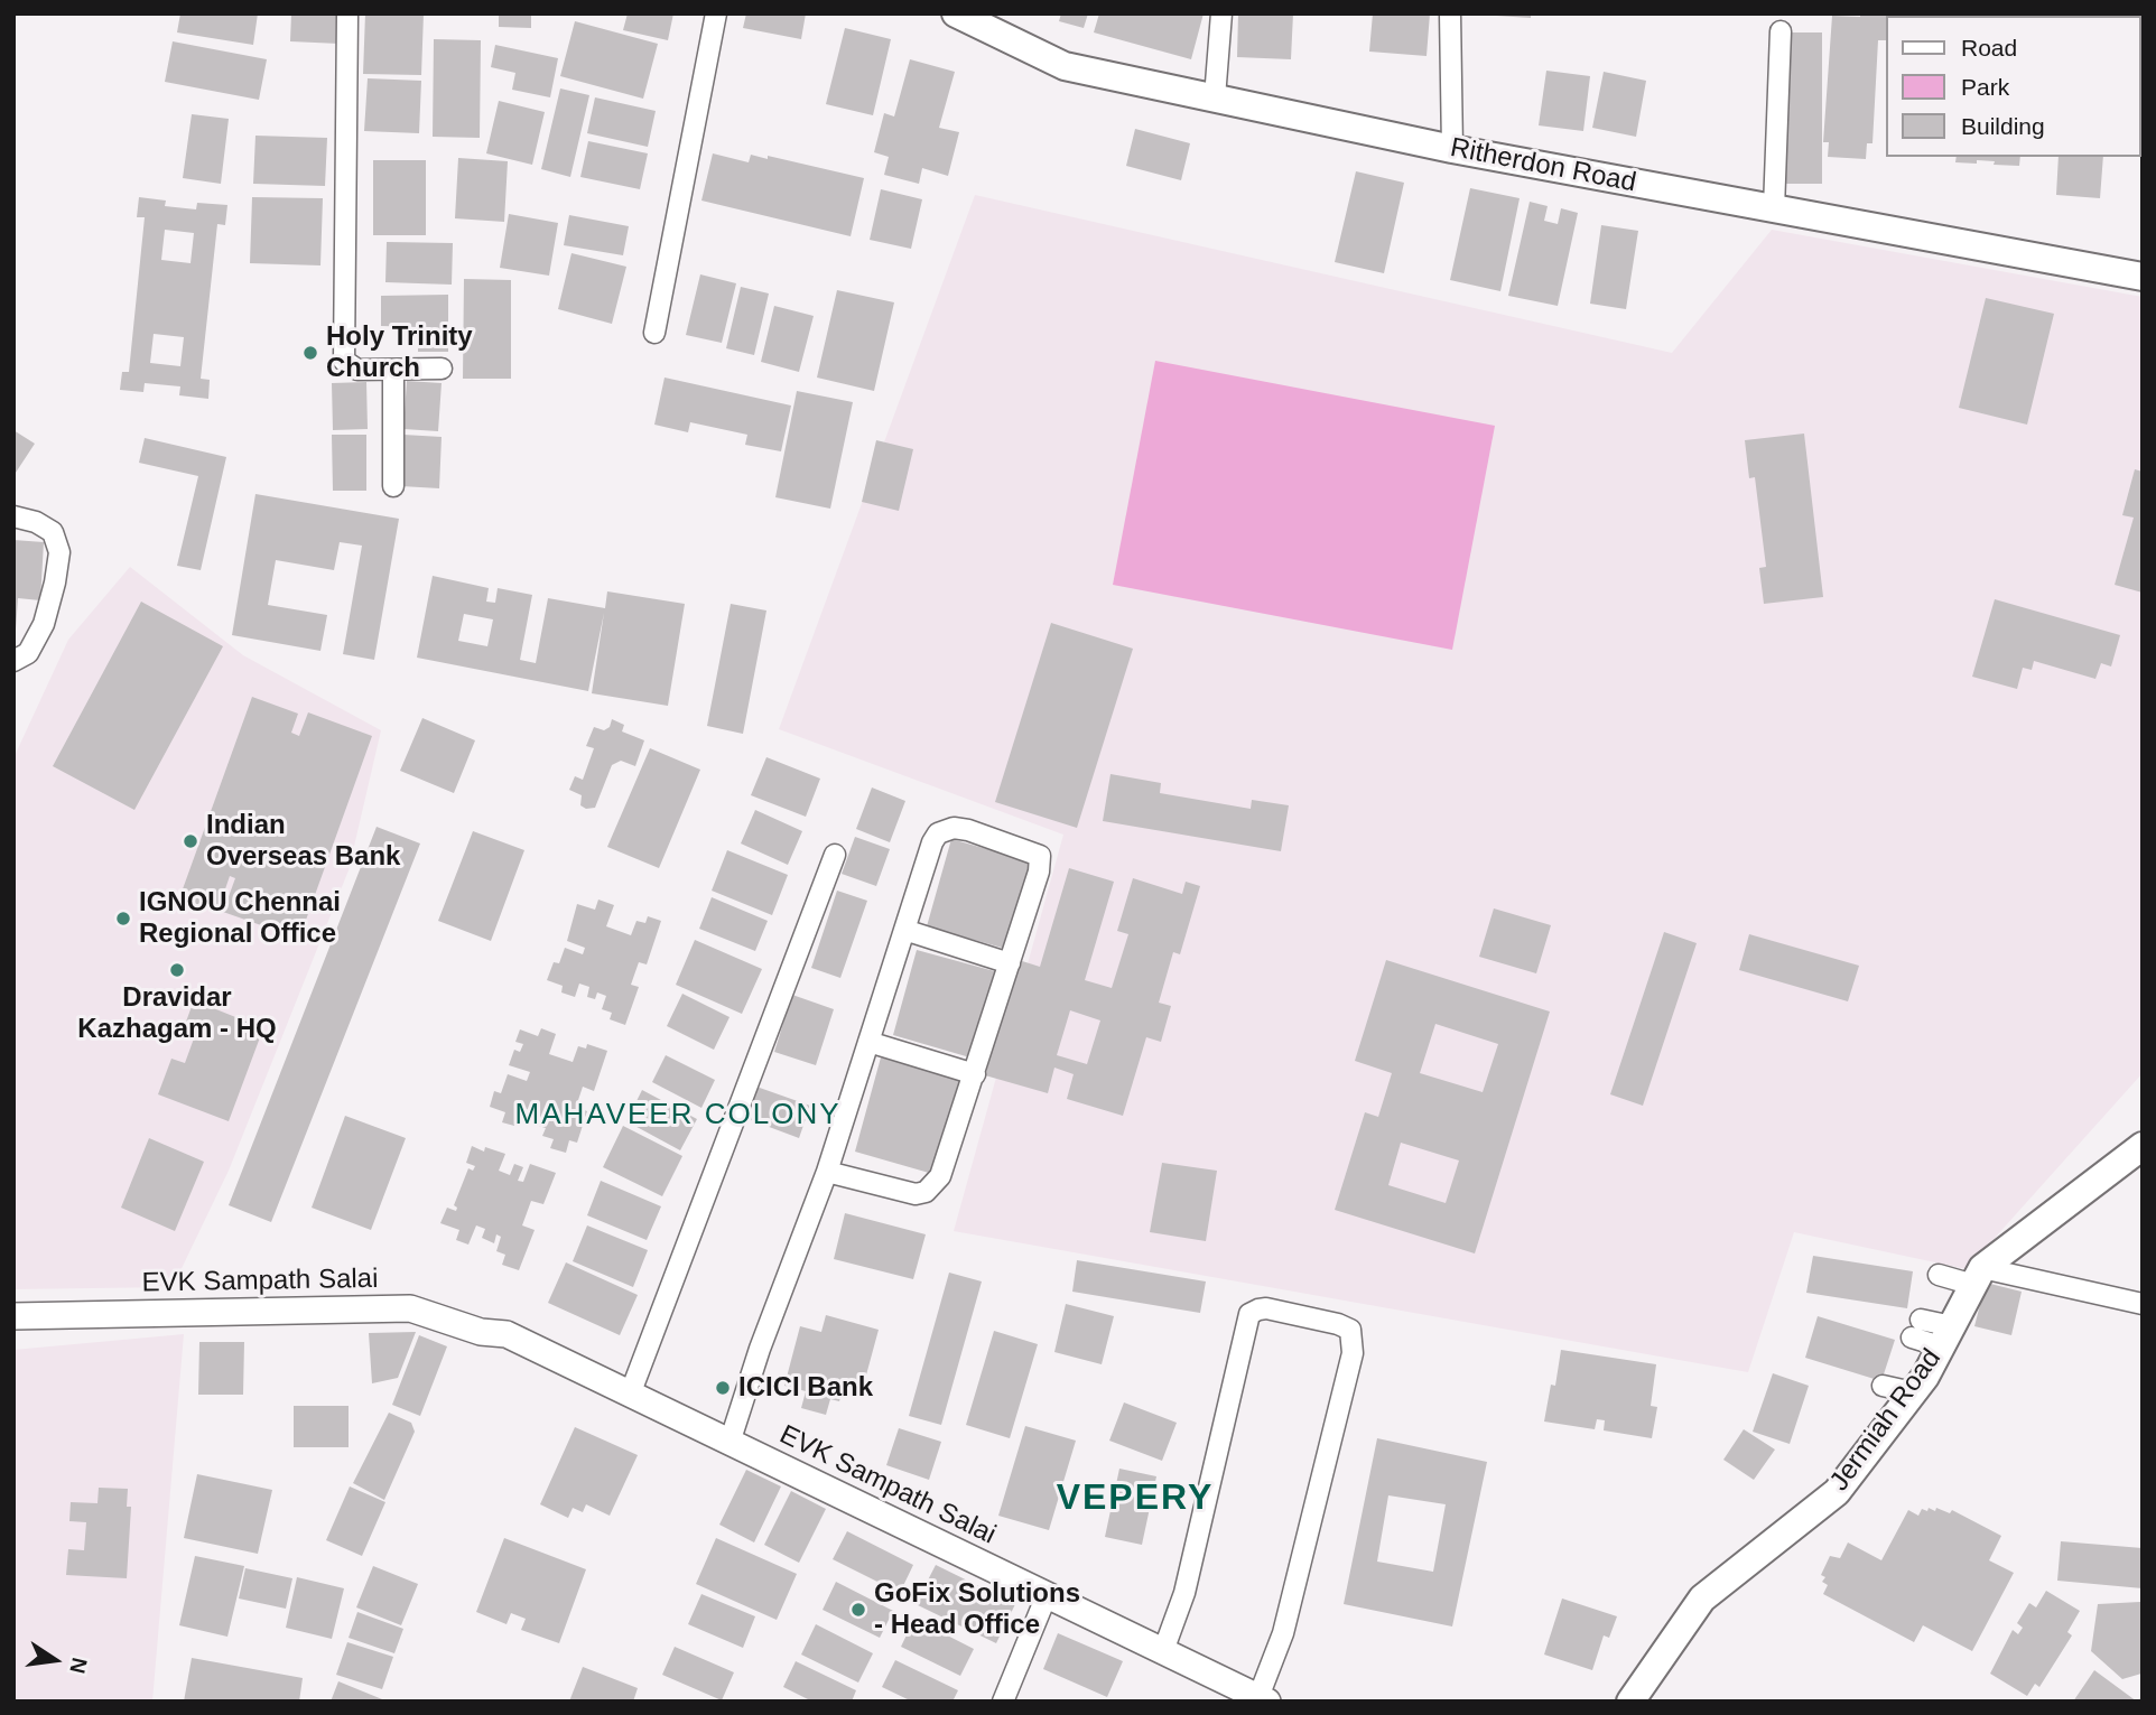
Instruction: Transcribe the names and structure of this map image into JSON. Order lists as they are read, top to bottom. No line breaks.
{"streets":{"main road":["Ritherdon Road","Jermiah Road"],"street":["EVK Sampath Salai"]},"districts":["MAHAVEER COLONY","VEPERY"],"places":["Holy Trinity Church","Indian Overseas Bank","IGNOU Chennai Regional Office","Dravidar Kazhagam - HQ","ICICI Bank","GoFix Solutions - Head Office"],"legend":["Road","Park","Building"],"north":"right"}
